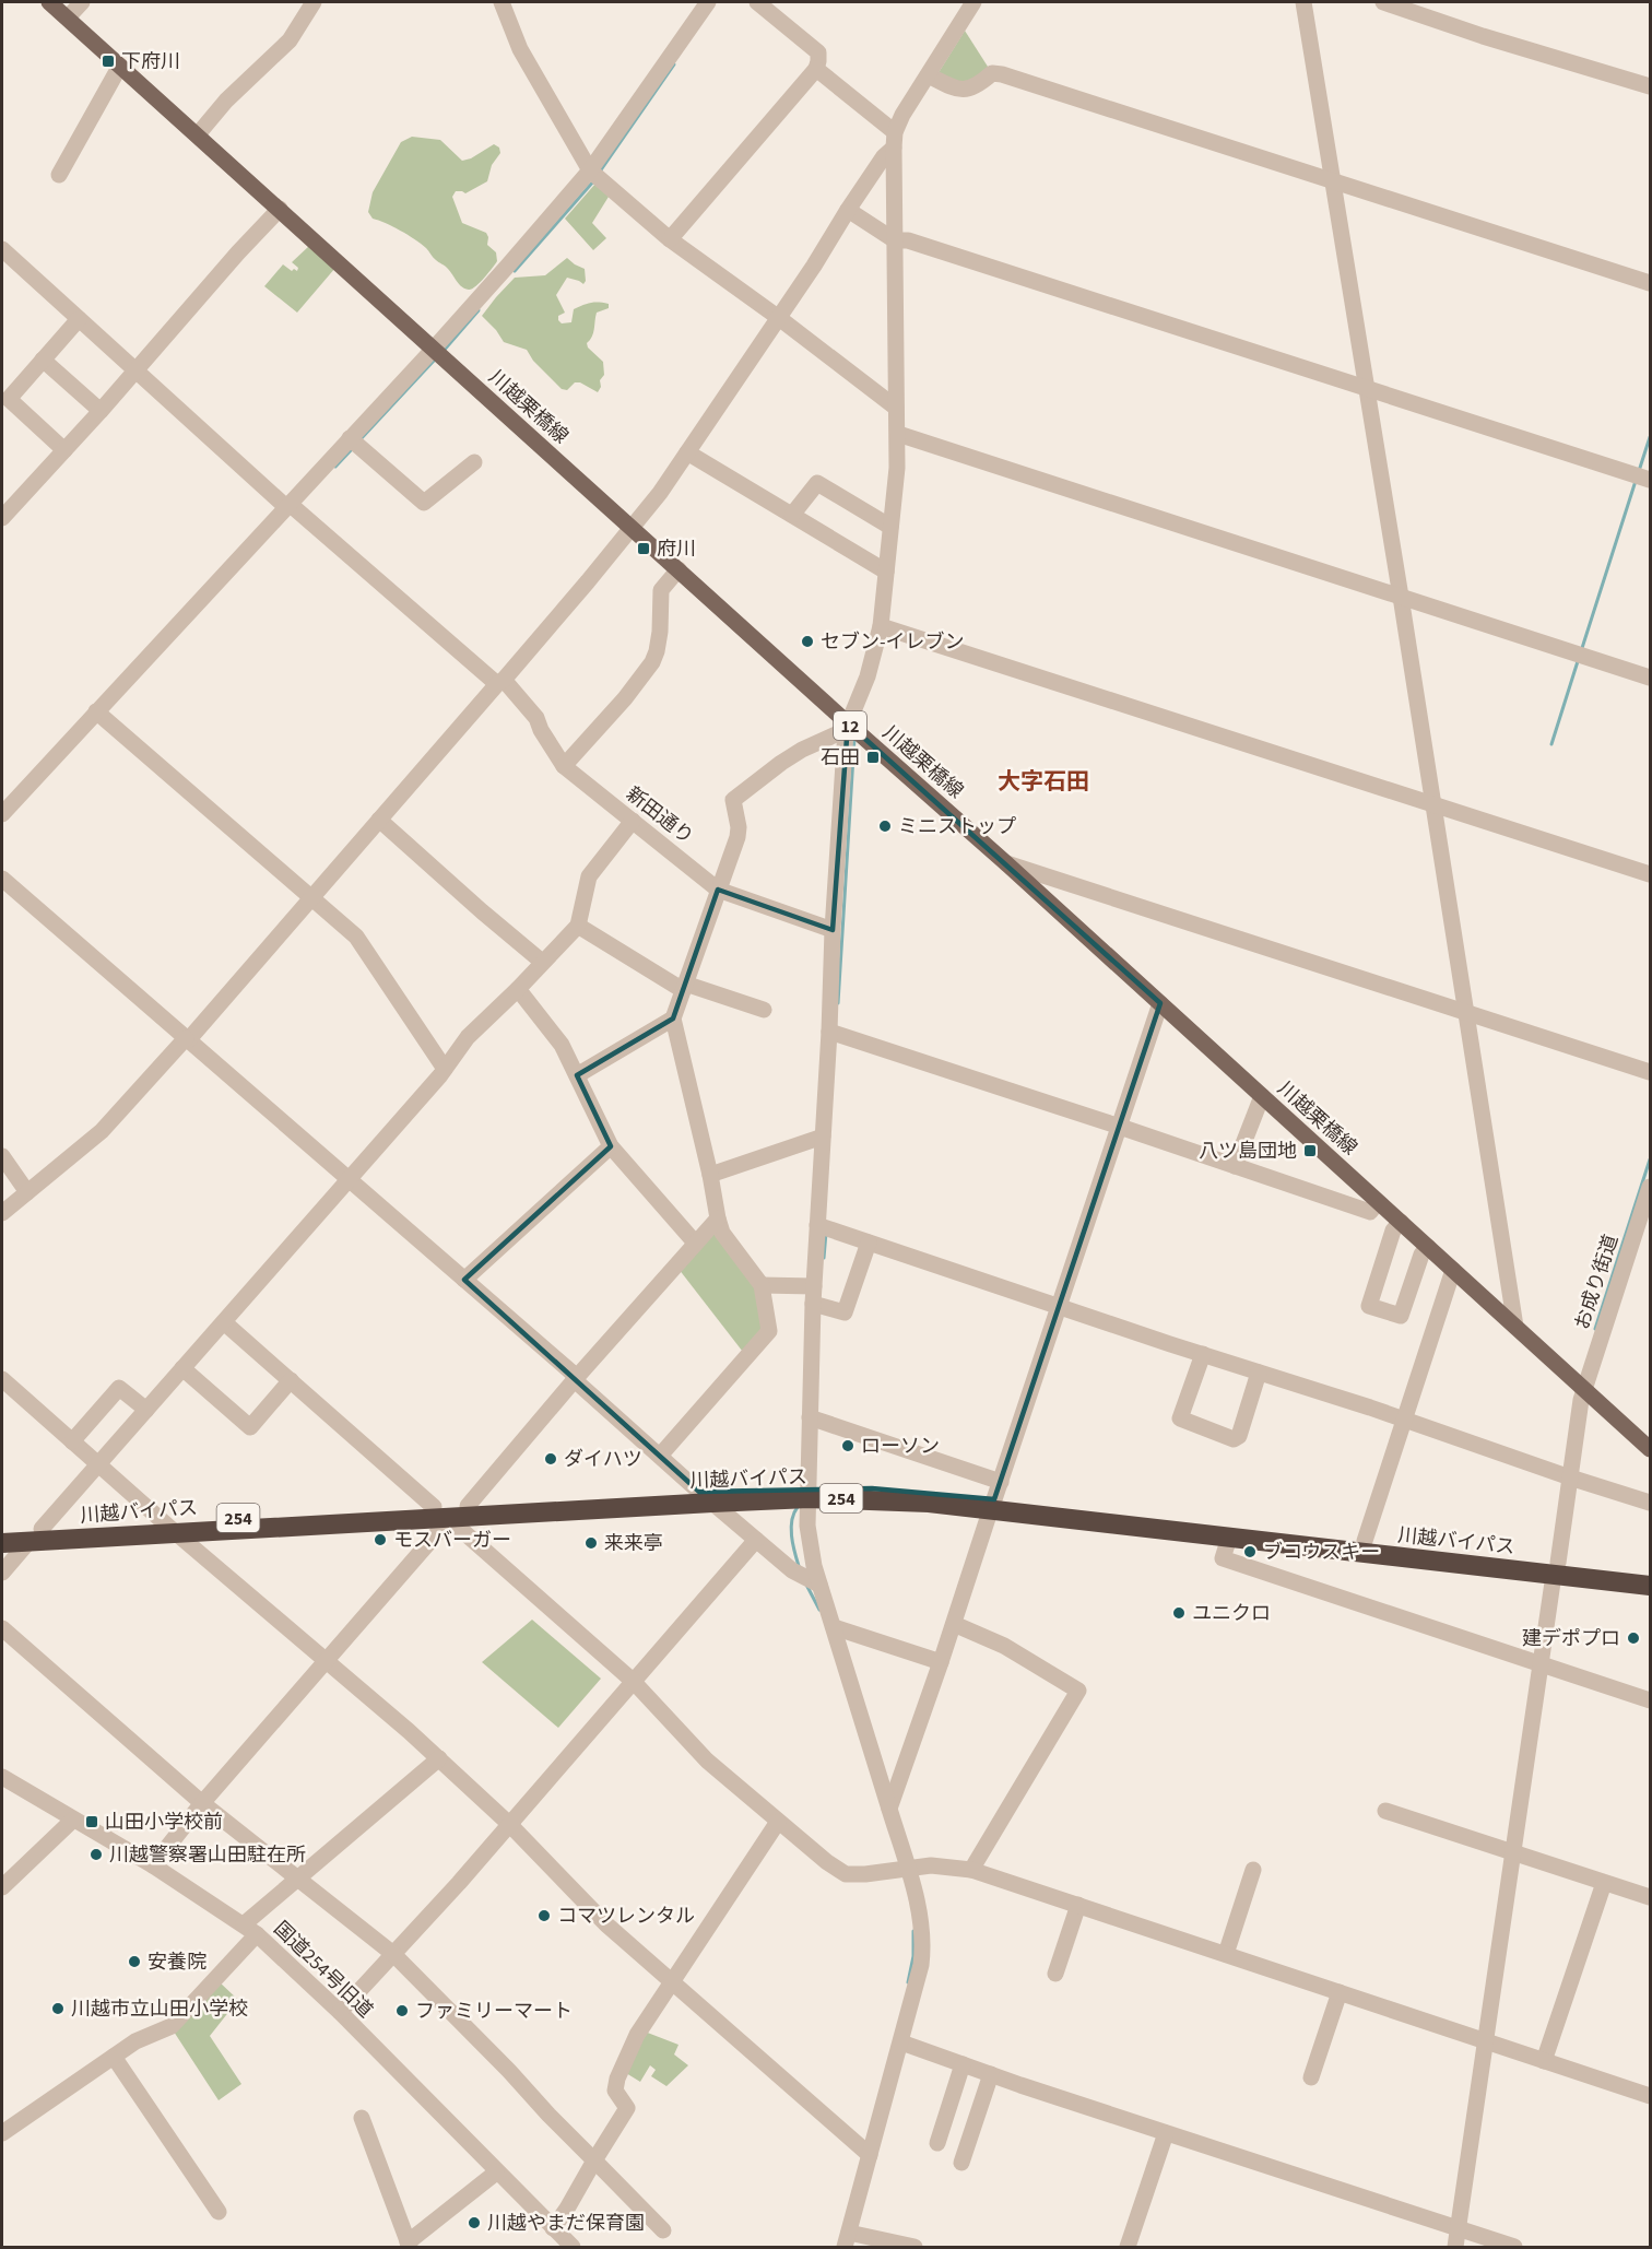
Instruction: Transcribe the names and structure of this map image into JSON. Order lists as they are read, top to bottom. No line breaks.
{"streets":{"highway":["川越バイパス","254"],"main road":["川越栗橋線","12"],"street":["新田通り","お成り街道","国道254号旧道"]},"crossings":[["川越栗橋線","お成り街道"],["お成り街道","川越バイパス"]],"districts":["大字石田"],"places":{"transit":["下府川","府川","石田","八ツ島団地","山田小学校前"],"other":["セブン-イレブン","ミニストップ","ローソン","ダイハツ","モスバーガー","来来亭","ブコウスキー","ユニクロ","建デポプロ","川越警察署山田駐在所","コマツレンタル","安養院","川越市立山田小学校","ファミリーマート","川越やまだ保育園"]}}
